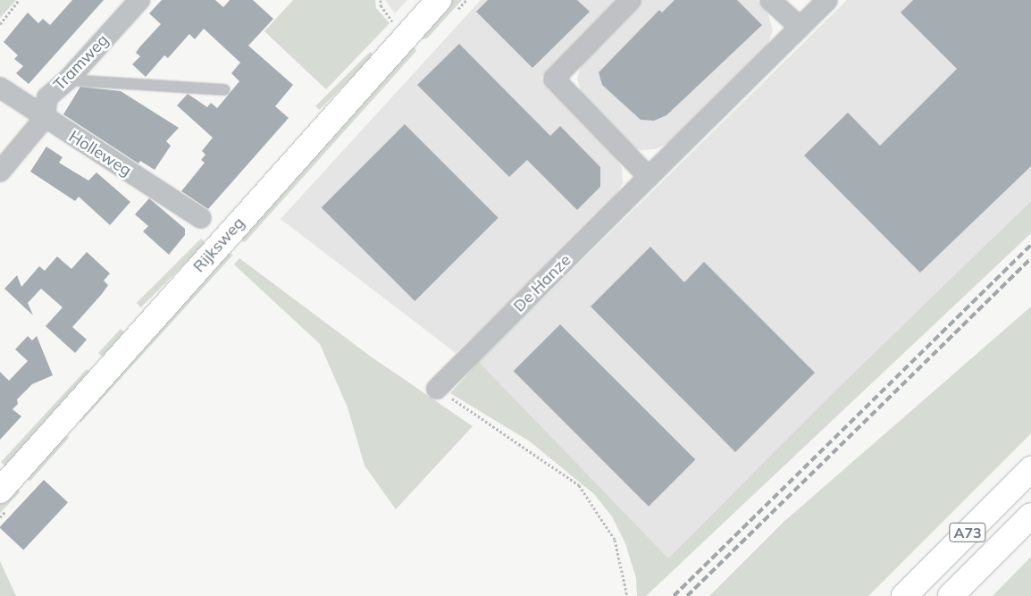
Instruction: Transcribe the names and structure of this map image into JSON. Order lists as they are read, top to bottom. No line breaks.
{"streets":{"main road":["Rijksweg","A73"],"street":["Tramweg","Holleweg","De Hanze"]},"crossings":[["Tramweg","Holleweg"]]}
